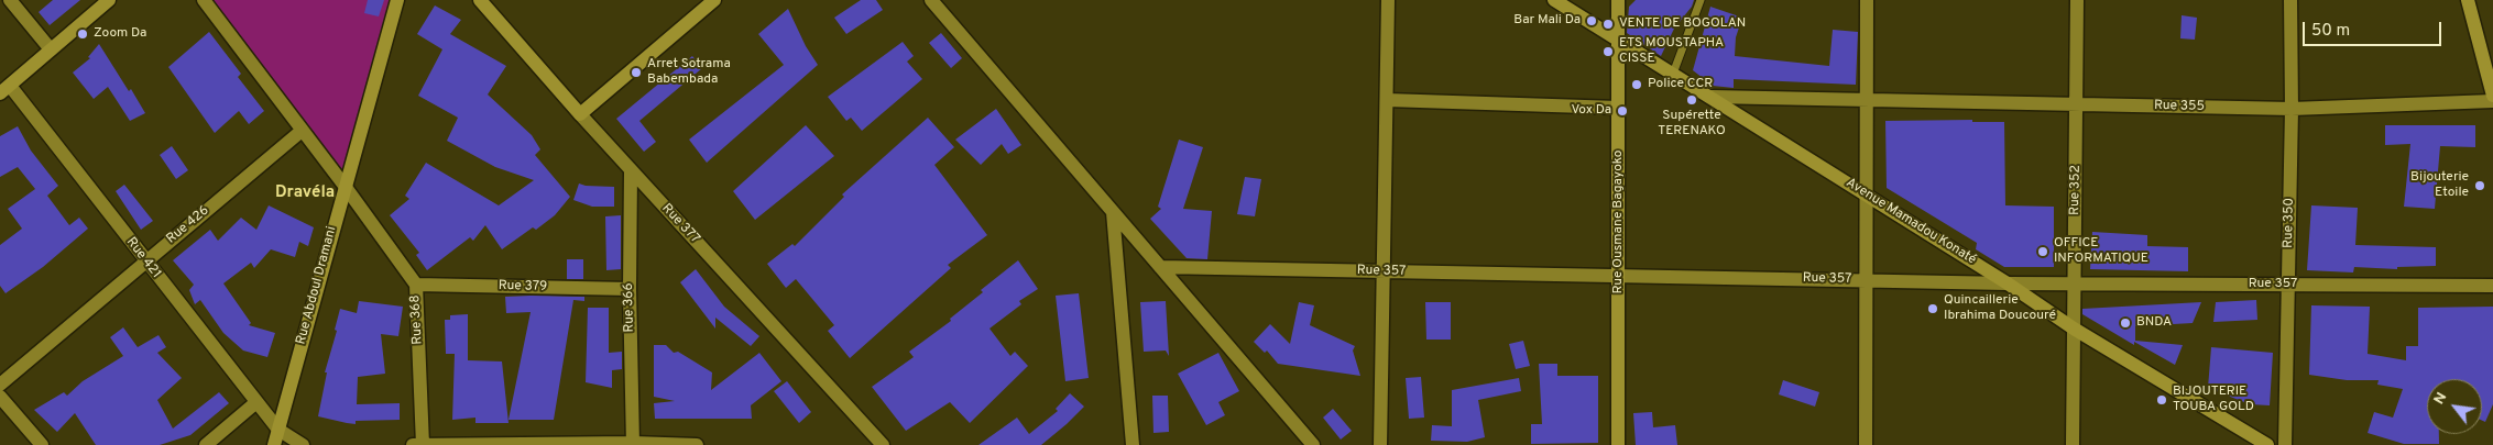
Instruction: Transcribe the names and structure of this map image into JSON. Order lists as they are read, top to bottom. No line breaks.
{"streets":{"main road":["Rue Ousmane Bagayoko","Avenue Mamadou Konaté","Rue 377","Rue Abdoul Dramani"],"street":["Rue 355","Rue 352","Rue 350","Rue 426","Rue 421","Rue 357","Rue 379","Rue 366","Rue 368"]},"crossings":[["Rue 355","Rue 352"],["Rue 355","Avenue Mamadou Konaté"],["Rue 355","Rue 350"],["Rue 352","Avenue Mamadou Konaté"],["Rue 352","Rue 357"],["Rue Ousmane Bagayoko","Avenue Mamadou Konaté"],["Rue Ousmane Bagayoko","Rue 357"],["Avenue Mamadou Konaté","Rue 357"],["Rue 350","Rue 357"],["Rue 377","Rue 366"],["Rue 426","Rue 421"],["Rue 421","Rue Abdoul Dramani"],["Rue Abdoul Dramani","Rue 368"],["Rue 379","Rue 366"],["Rue 379","Rue 368"]],"districts":["Dravéla"],"places":["Bar Mali Da","VENTE DE BOGOLAN","Zoom Da","ETS MOUSTAPHA CISSE","Arret Sotrama Babembada","Police CCR","Supérette TERENAKO","Vox Da","Bijouterie Etoile","OFFICE INFORMATIQUE","Quincaillerie Ibrahima Doucouré","BNDA","BIJOUTERIE TOUBA GOLD"],"scale_bar":"50 m","north":"top left"}
